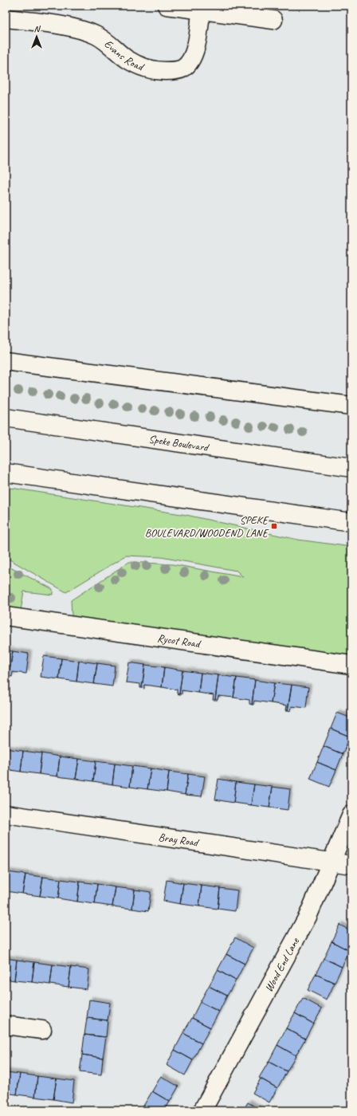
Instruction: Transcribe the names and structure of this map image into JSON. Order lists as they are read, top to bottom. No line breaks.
{"streets":{"main road":["Evans Road","Speke Boulevard","Rycot Road","Bray Road","Wood End Lane"]},"crossings":[["Bray Road","Wood End Lane"]],"places":{"transit":["SPEKE BOULEVARD/WOODEND LANE"]},"north":"top"}
